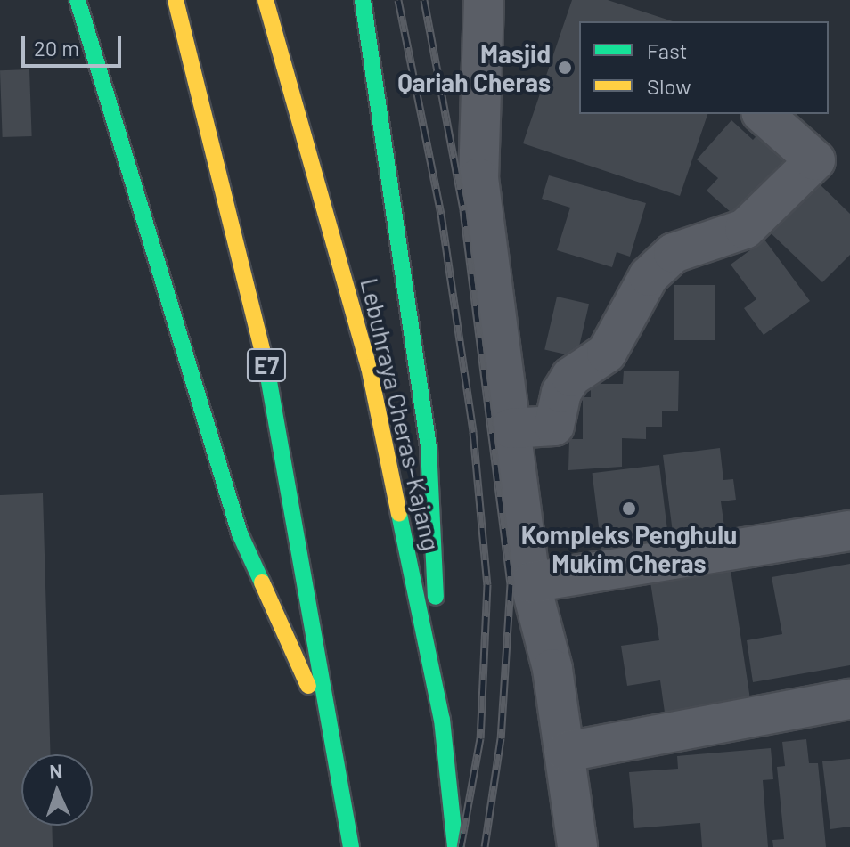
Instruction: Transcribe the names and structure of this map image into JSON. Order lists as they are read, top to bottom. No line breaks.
{"streets":{"highway":["E7","Lebuhraya Cheras–Kajang"]},"places":["Masjid Qariah Cheras","Kompleks Penghulu Mukim Cheras"],"legend":["Fast","Slow"],"scale_bar":"20 m","north":"top"}
